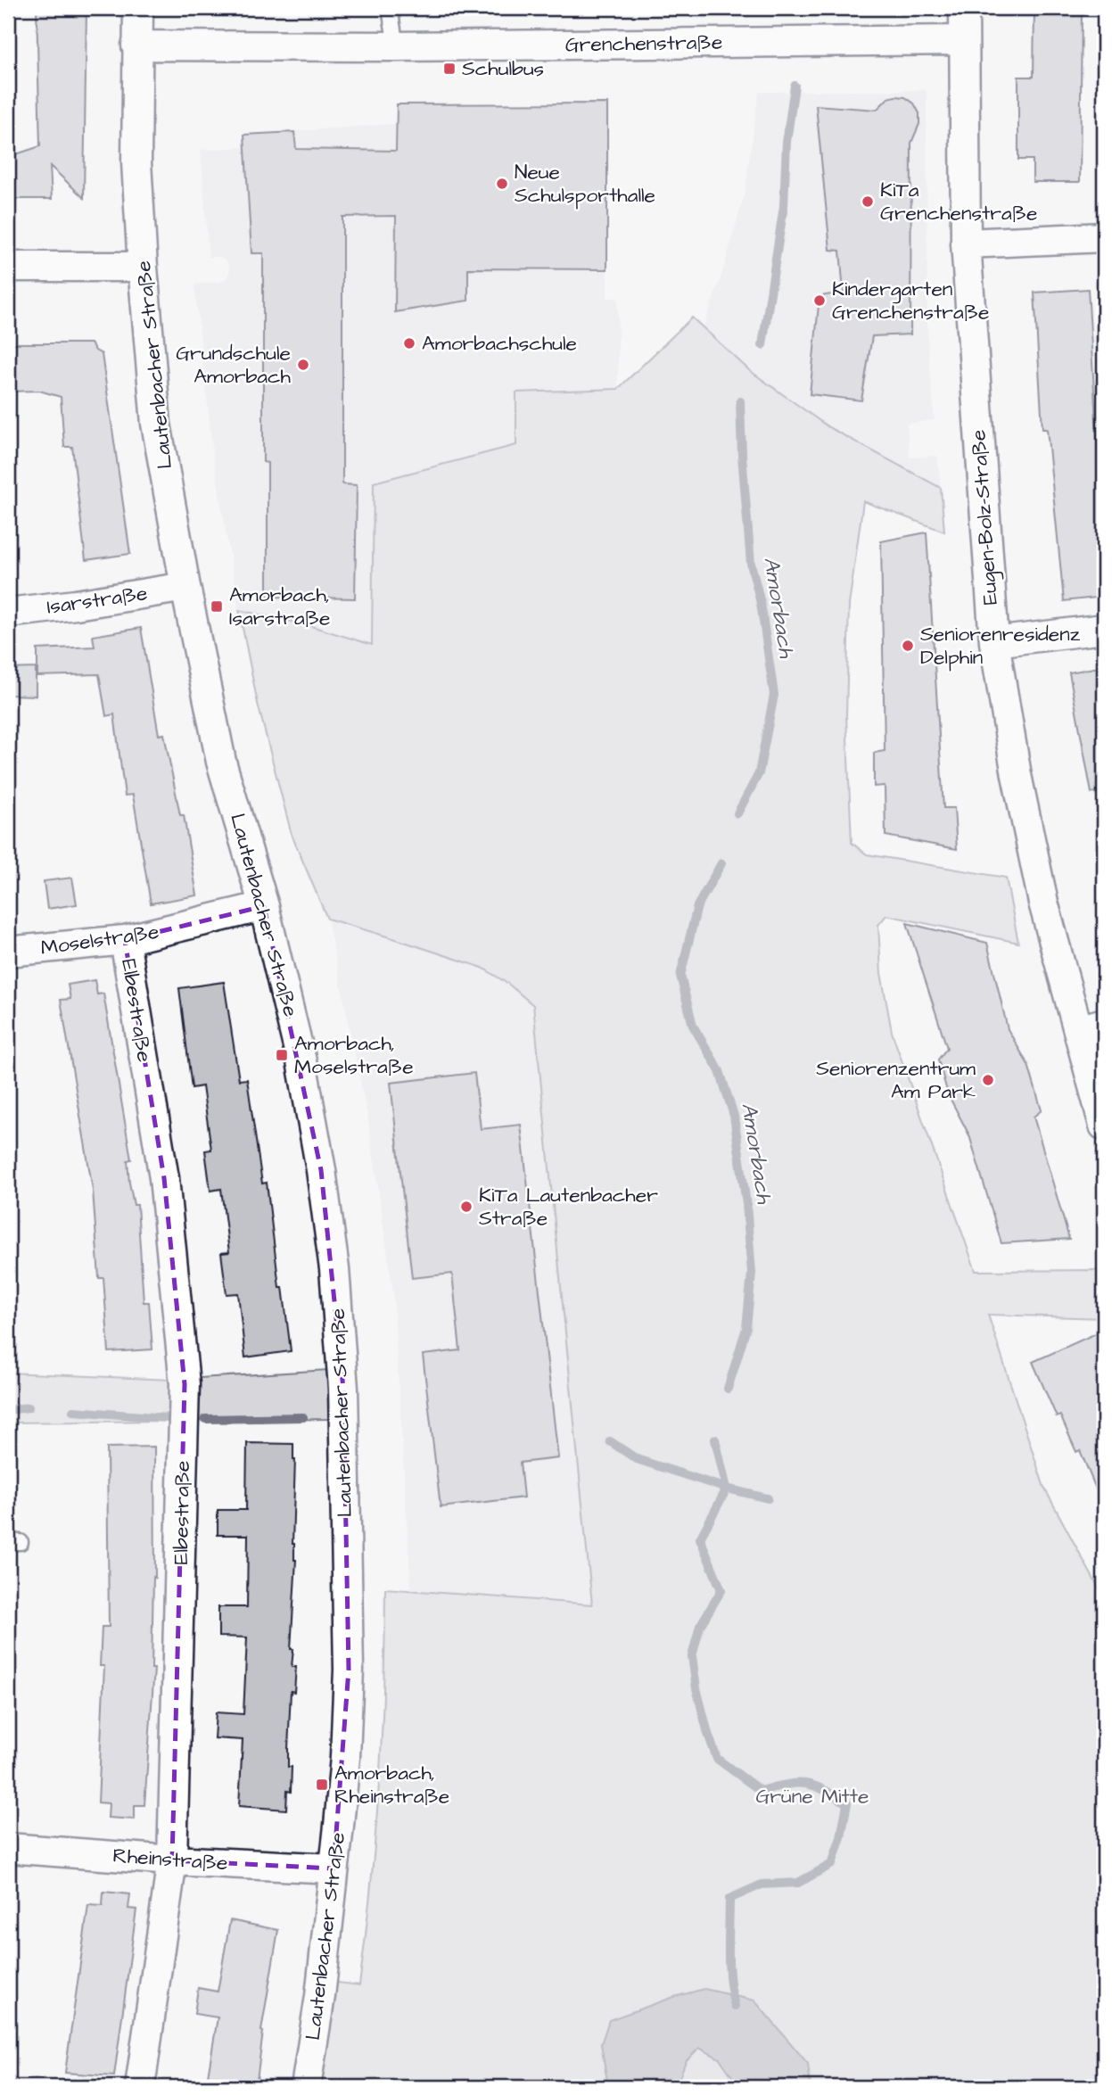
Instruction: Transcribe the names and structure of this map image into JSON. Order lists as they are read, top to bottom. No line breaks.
{"streets":{"street":["Grenchenstraße","Lautenbacher Straße","Eugen-Bolz-Straße","Isarstraße","Moselstraße","Elbestraße","Rheinstraße"]},"crossings":[["Grenchenstraße","Lautenbacher Straße"],["Grenchenstraße","Eugen-Bolz-Straße"],["Lautenbacher Straße","Isarstraße"],["Lautenbacher Straße","Moselstraße"],["Lautenbacher Straße","Rheinstraße"],["Moselstraße","Elbestraße"],["Elbestraße","Rheinstraße"]],"water":["Amorbach"],"parks":["Grüne Mitte"],"places":{"transit":["Schulbus","Amorbach, Isarstraße","Amorbach, Moselstraße","Amorbach, Rheinstraße"],"other":["Neue Schulsporthalle","KiTa Grenchenstraße","Kindergarten Grenchenstraße","Amorbachschule","Grundschule Amorbach","Seniorenresidenz Delphin","Seniorenzentrum Am Park","KiTa Lautenbacher Straße"]}}
